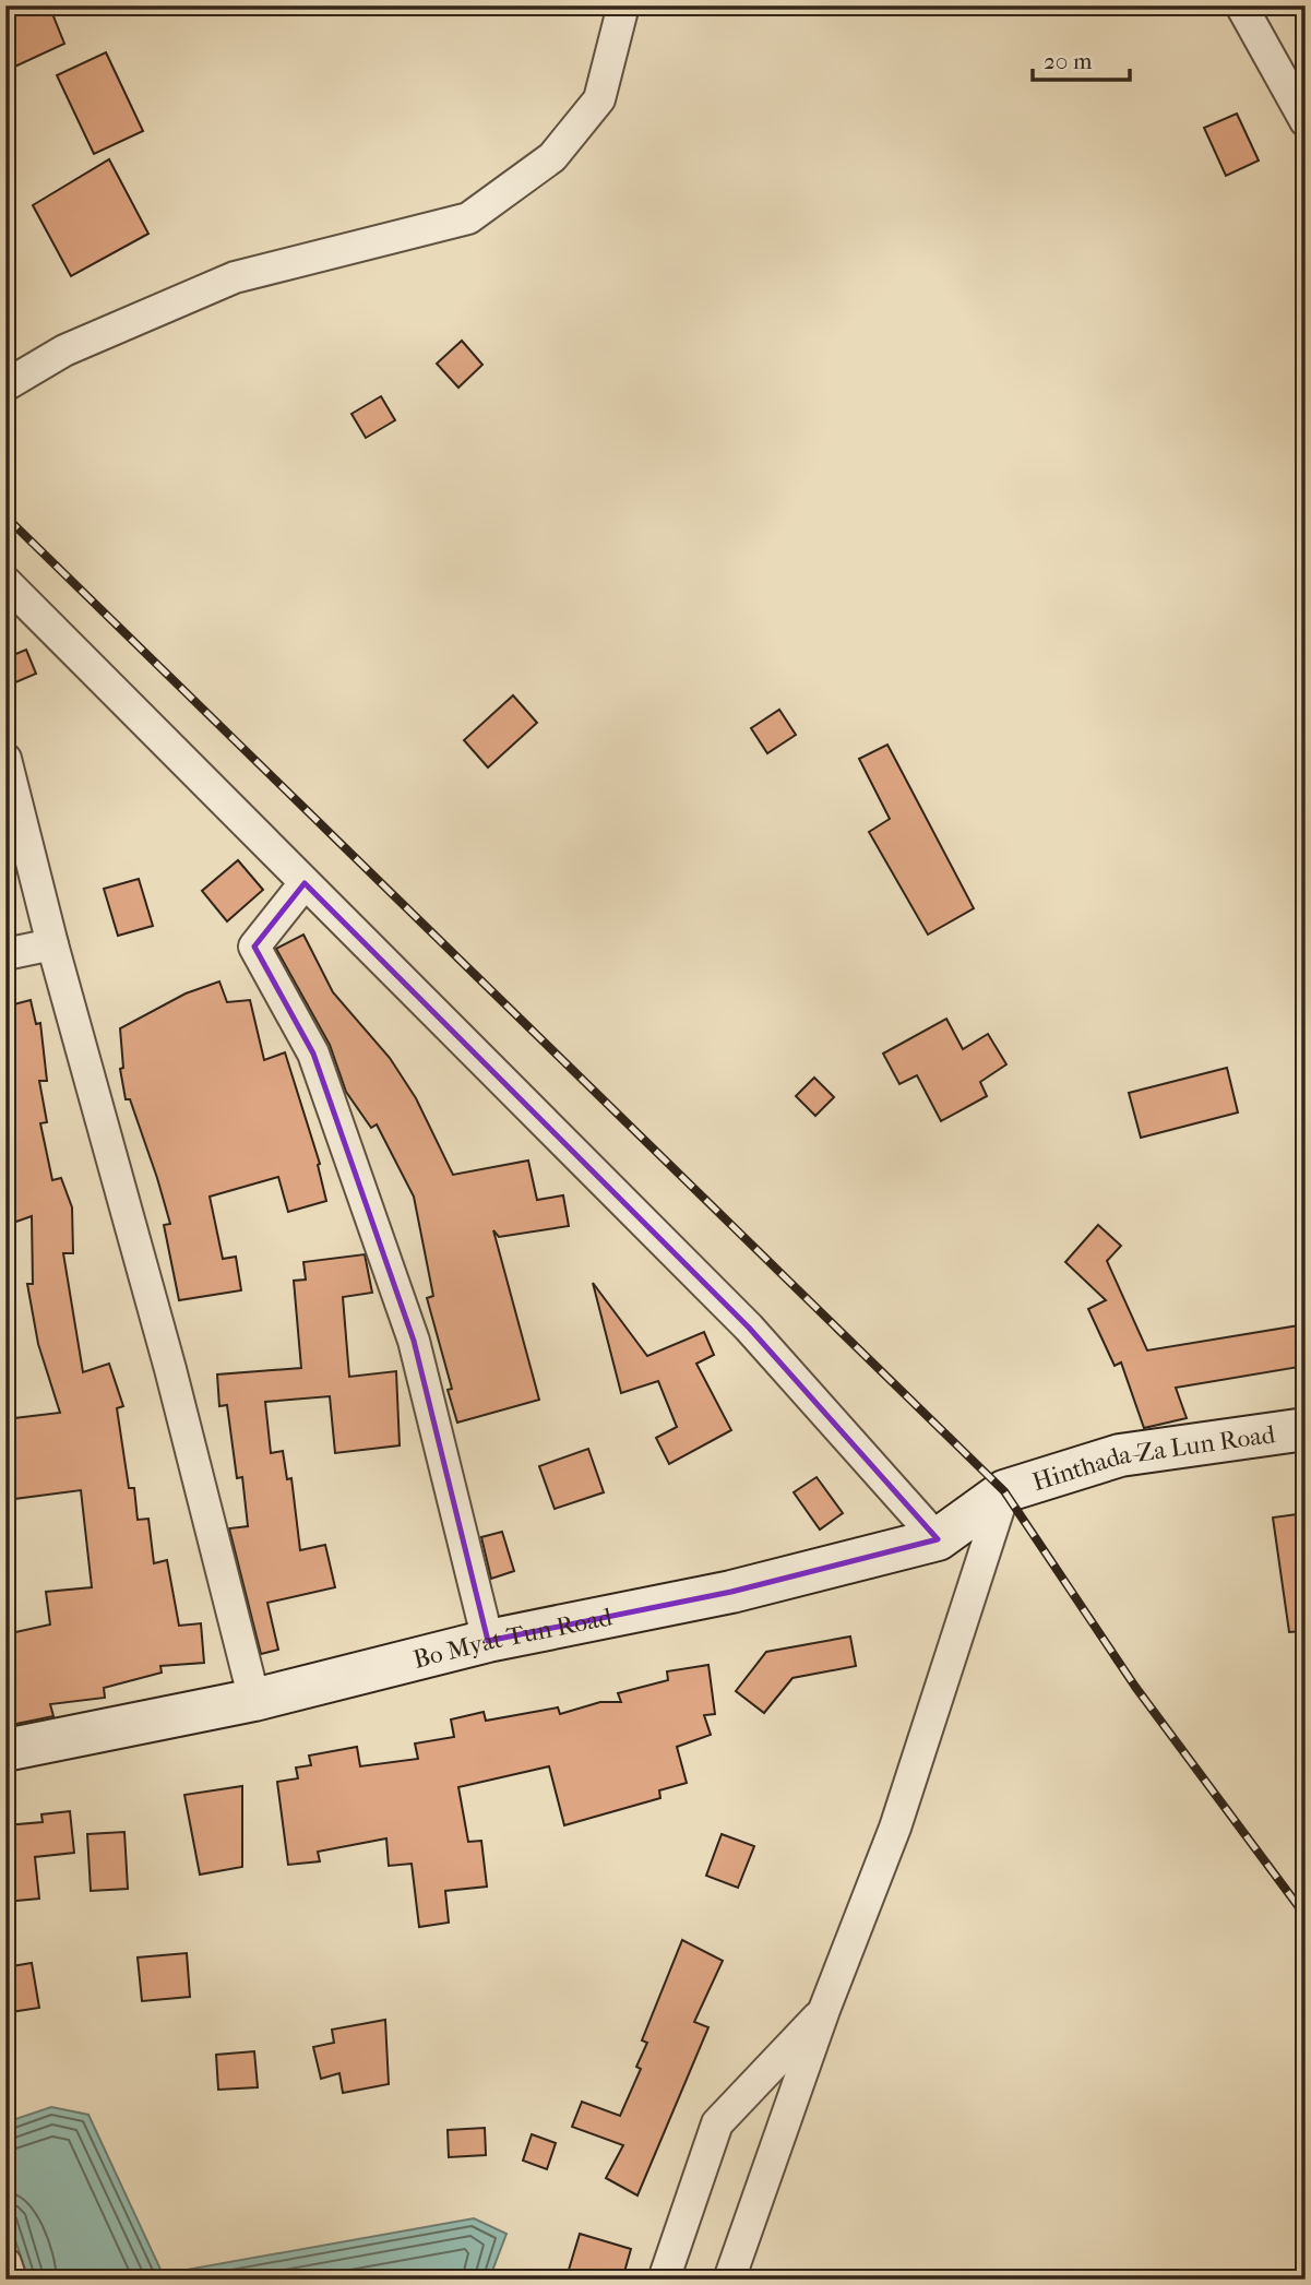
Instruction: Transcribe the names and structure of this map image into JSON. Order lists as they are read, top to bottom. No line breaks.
{"streets":{"main road":["Hinthada-Za Lun Road","Bo Myat Tun Road"]},"crossings":[["Hinthada-Za Lun Road","Bo Myat Tun Road"]],"scale_bar":"20 m"}
